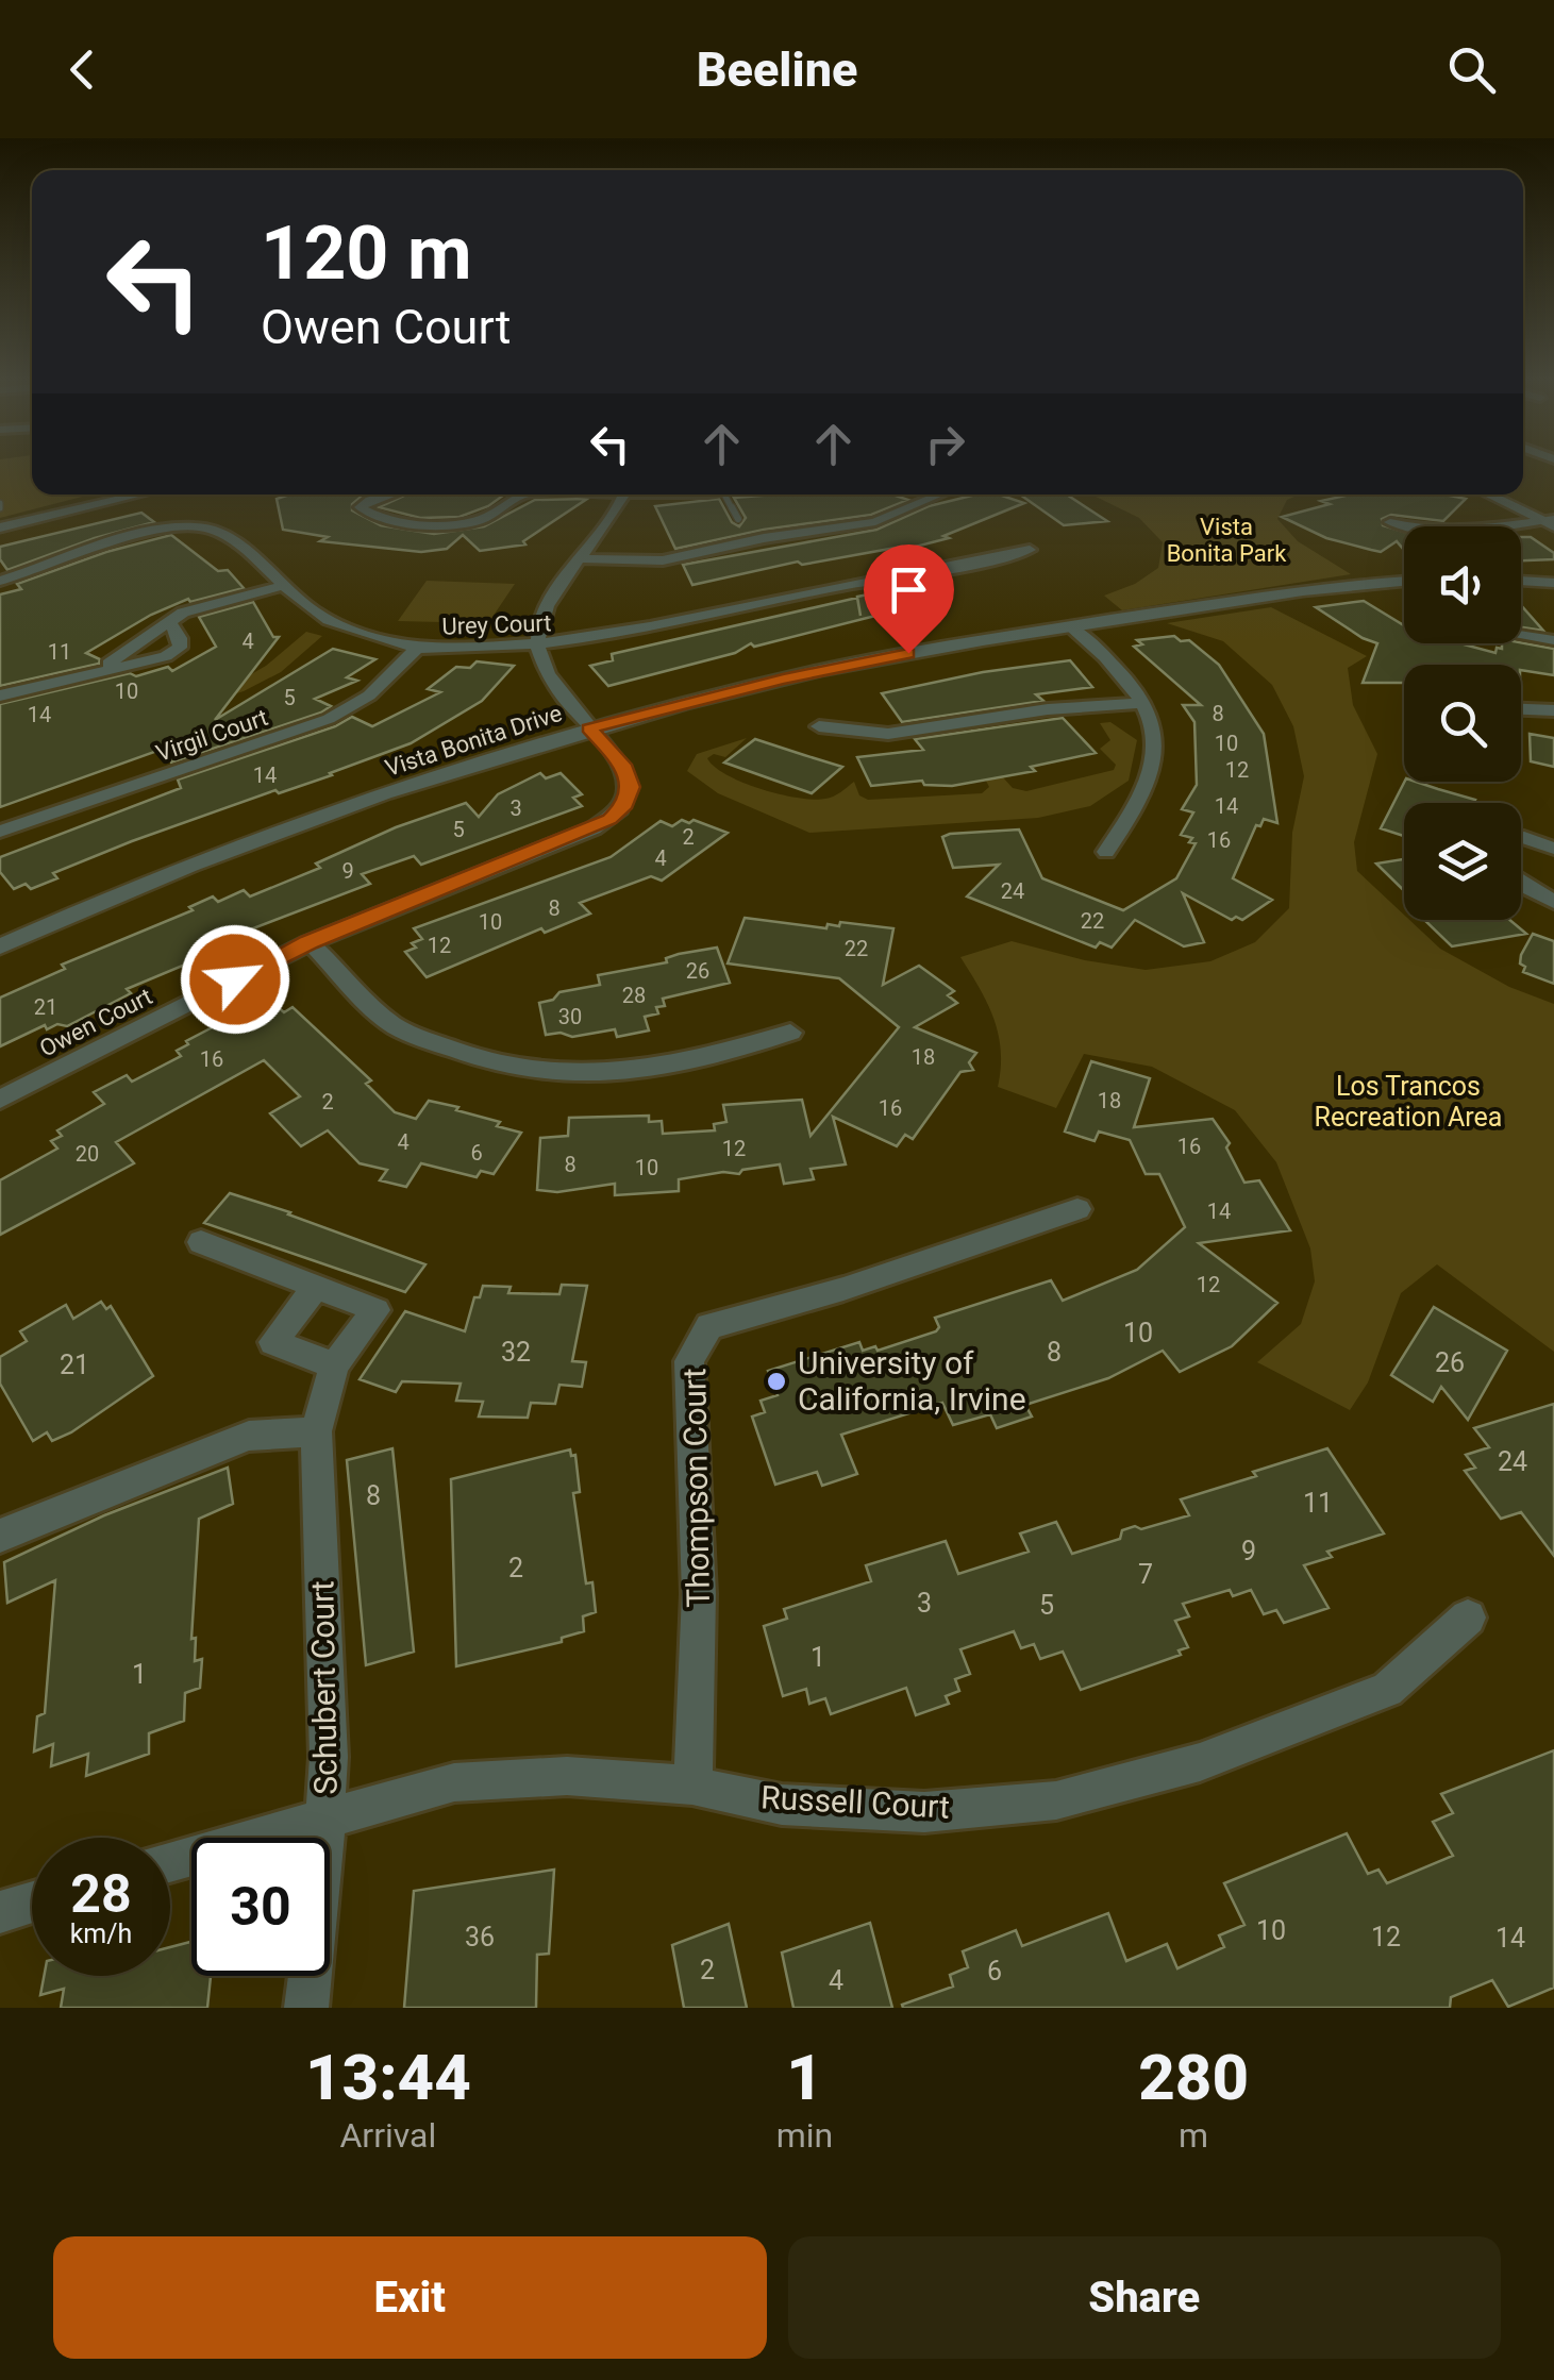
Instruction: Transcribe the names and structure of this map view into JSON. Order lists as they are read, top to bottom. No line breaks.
{"streets":{"street":["Urey Court","Virgil Court","Vista Bonita Drive","Owen Court","Thompson Court","Schubert Court","Russell Court"]},"crossings":[["Urey Court","Virgil Court"],["Urey Court","Owen Court"],["Vista Bonita Drive","Owen Court"],["Thompson Court","Russell Court"],["Schubert Court","Russell Court"]],"parks":["Vista Bonita Park","Los Trancos Recreation Area"],"places":["University of California, Irvine"],"house_numbers":["4","11","10","5","8","14","10","12","14","14","3","5","2","16","4","9","24","8","22","10","12","22","26","28","21","30","18","16","18","2","16","4","16","12","6","20","8","10","14","12","10","32","8","26","21","24","8","11","9","2","7","3","5","1","1","10","36","12","14","2","6","4"],"page":{"header":"Beeline","turn":["120 m","Owen Court"],"speed":"28 km/h","limit":"30","eta":["13:44","Arrival","1","min","280","m"],"buttons":["Exit","Share"]}}
